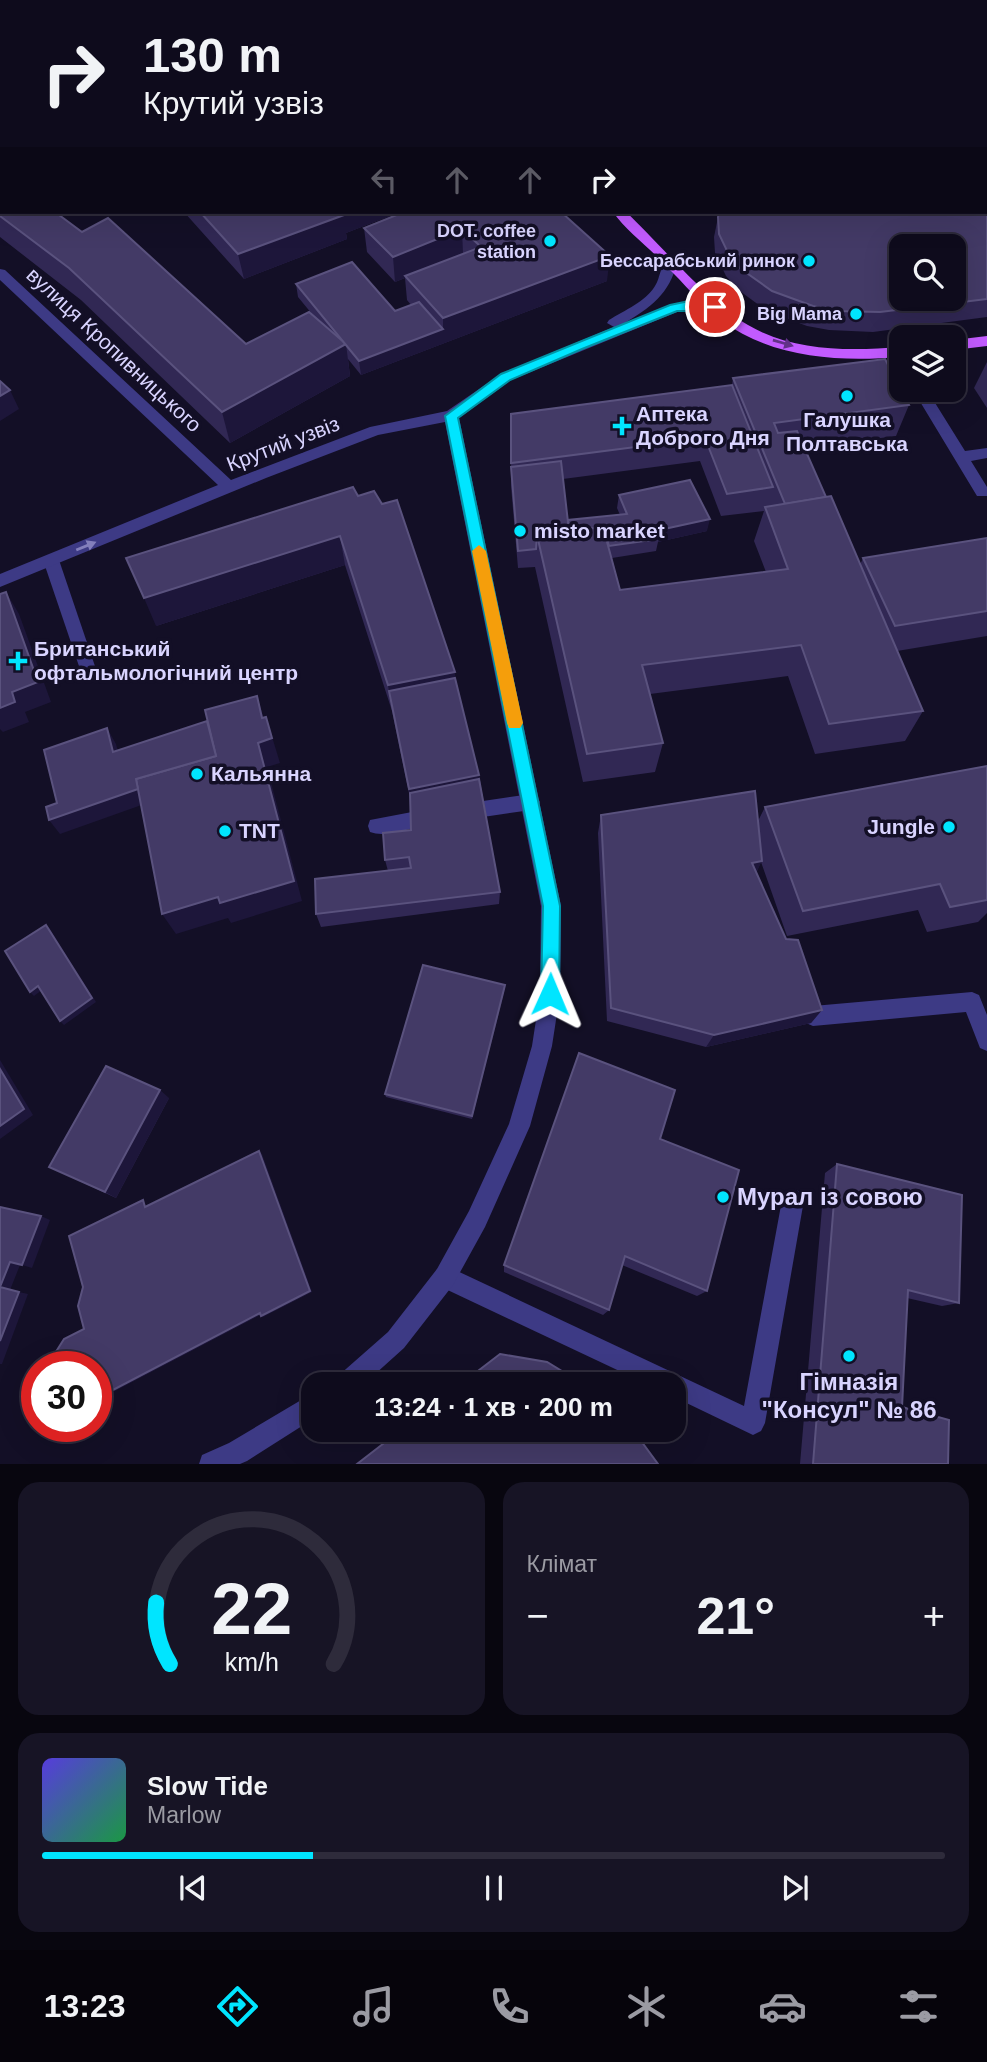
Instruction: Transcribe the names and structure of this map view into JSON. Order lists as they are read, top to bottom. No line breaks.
{"streets":{"street":["вулиця Кропивницького","Крутий узвіз"]},"crossings":[["вулиця Кропивницького","Крутий узвіз"]],"places":{"other":["DOT. coffee station","Бессарабський ринок","Big Mama","Галушка Полтавська","misto market","Кальянна","Jungle","TNT","Мурал із совою","Гімназія \"Консул\" № 86"],"health":["Аптека Доброго Дня","Британський офтальмологічний центр"]},"page":{"turn":["130 m","Крутий узвіз"],"limit":"30","trip":"13:24 · 1 хв · 200 m","tile":"Клімат","heat":["−","21°","+"],"song":["Slow Tide","Marlow"],"tabs":"13:23","gauge":["22","km/h"]}}
